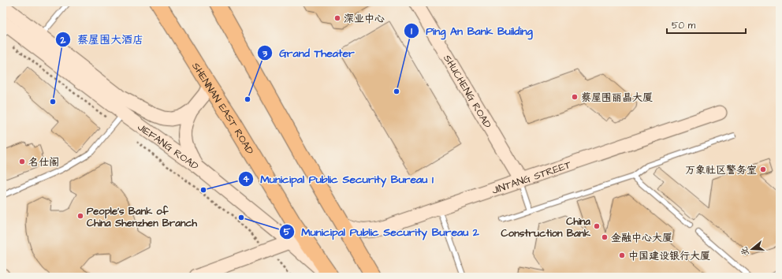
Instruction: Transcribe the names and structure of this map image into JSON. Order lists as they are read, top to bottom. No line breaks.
{"streets":{"main road":["SHENNAN EAST ROAD"],"street":["SHUCHENG ROAD","JIEFANG ROAD","JINTANG STREET"]},"crossings":[["SHUCHENG ROAD","JINTANG STREET"],["SHENNAN EAST ROAD","JIEFANG ROAD"]],"places":["深业中心","Ping An Bank Building","蔡屋围丽晶大厦","Grand Theater","蔡屋围大酒店","名仕阁","万象社区警务室","Municipal Public Security Bureau 1","People's Bank of China Shenzhen Branch","Municipal Public Security Bureau 2","China Construction Bank","金融中心大厦","中国建设银行大厦"],"scale_bar":"50 m","north":"left"}
